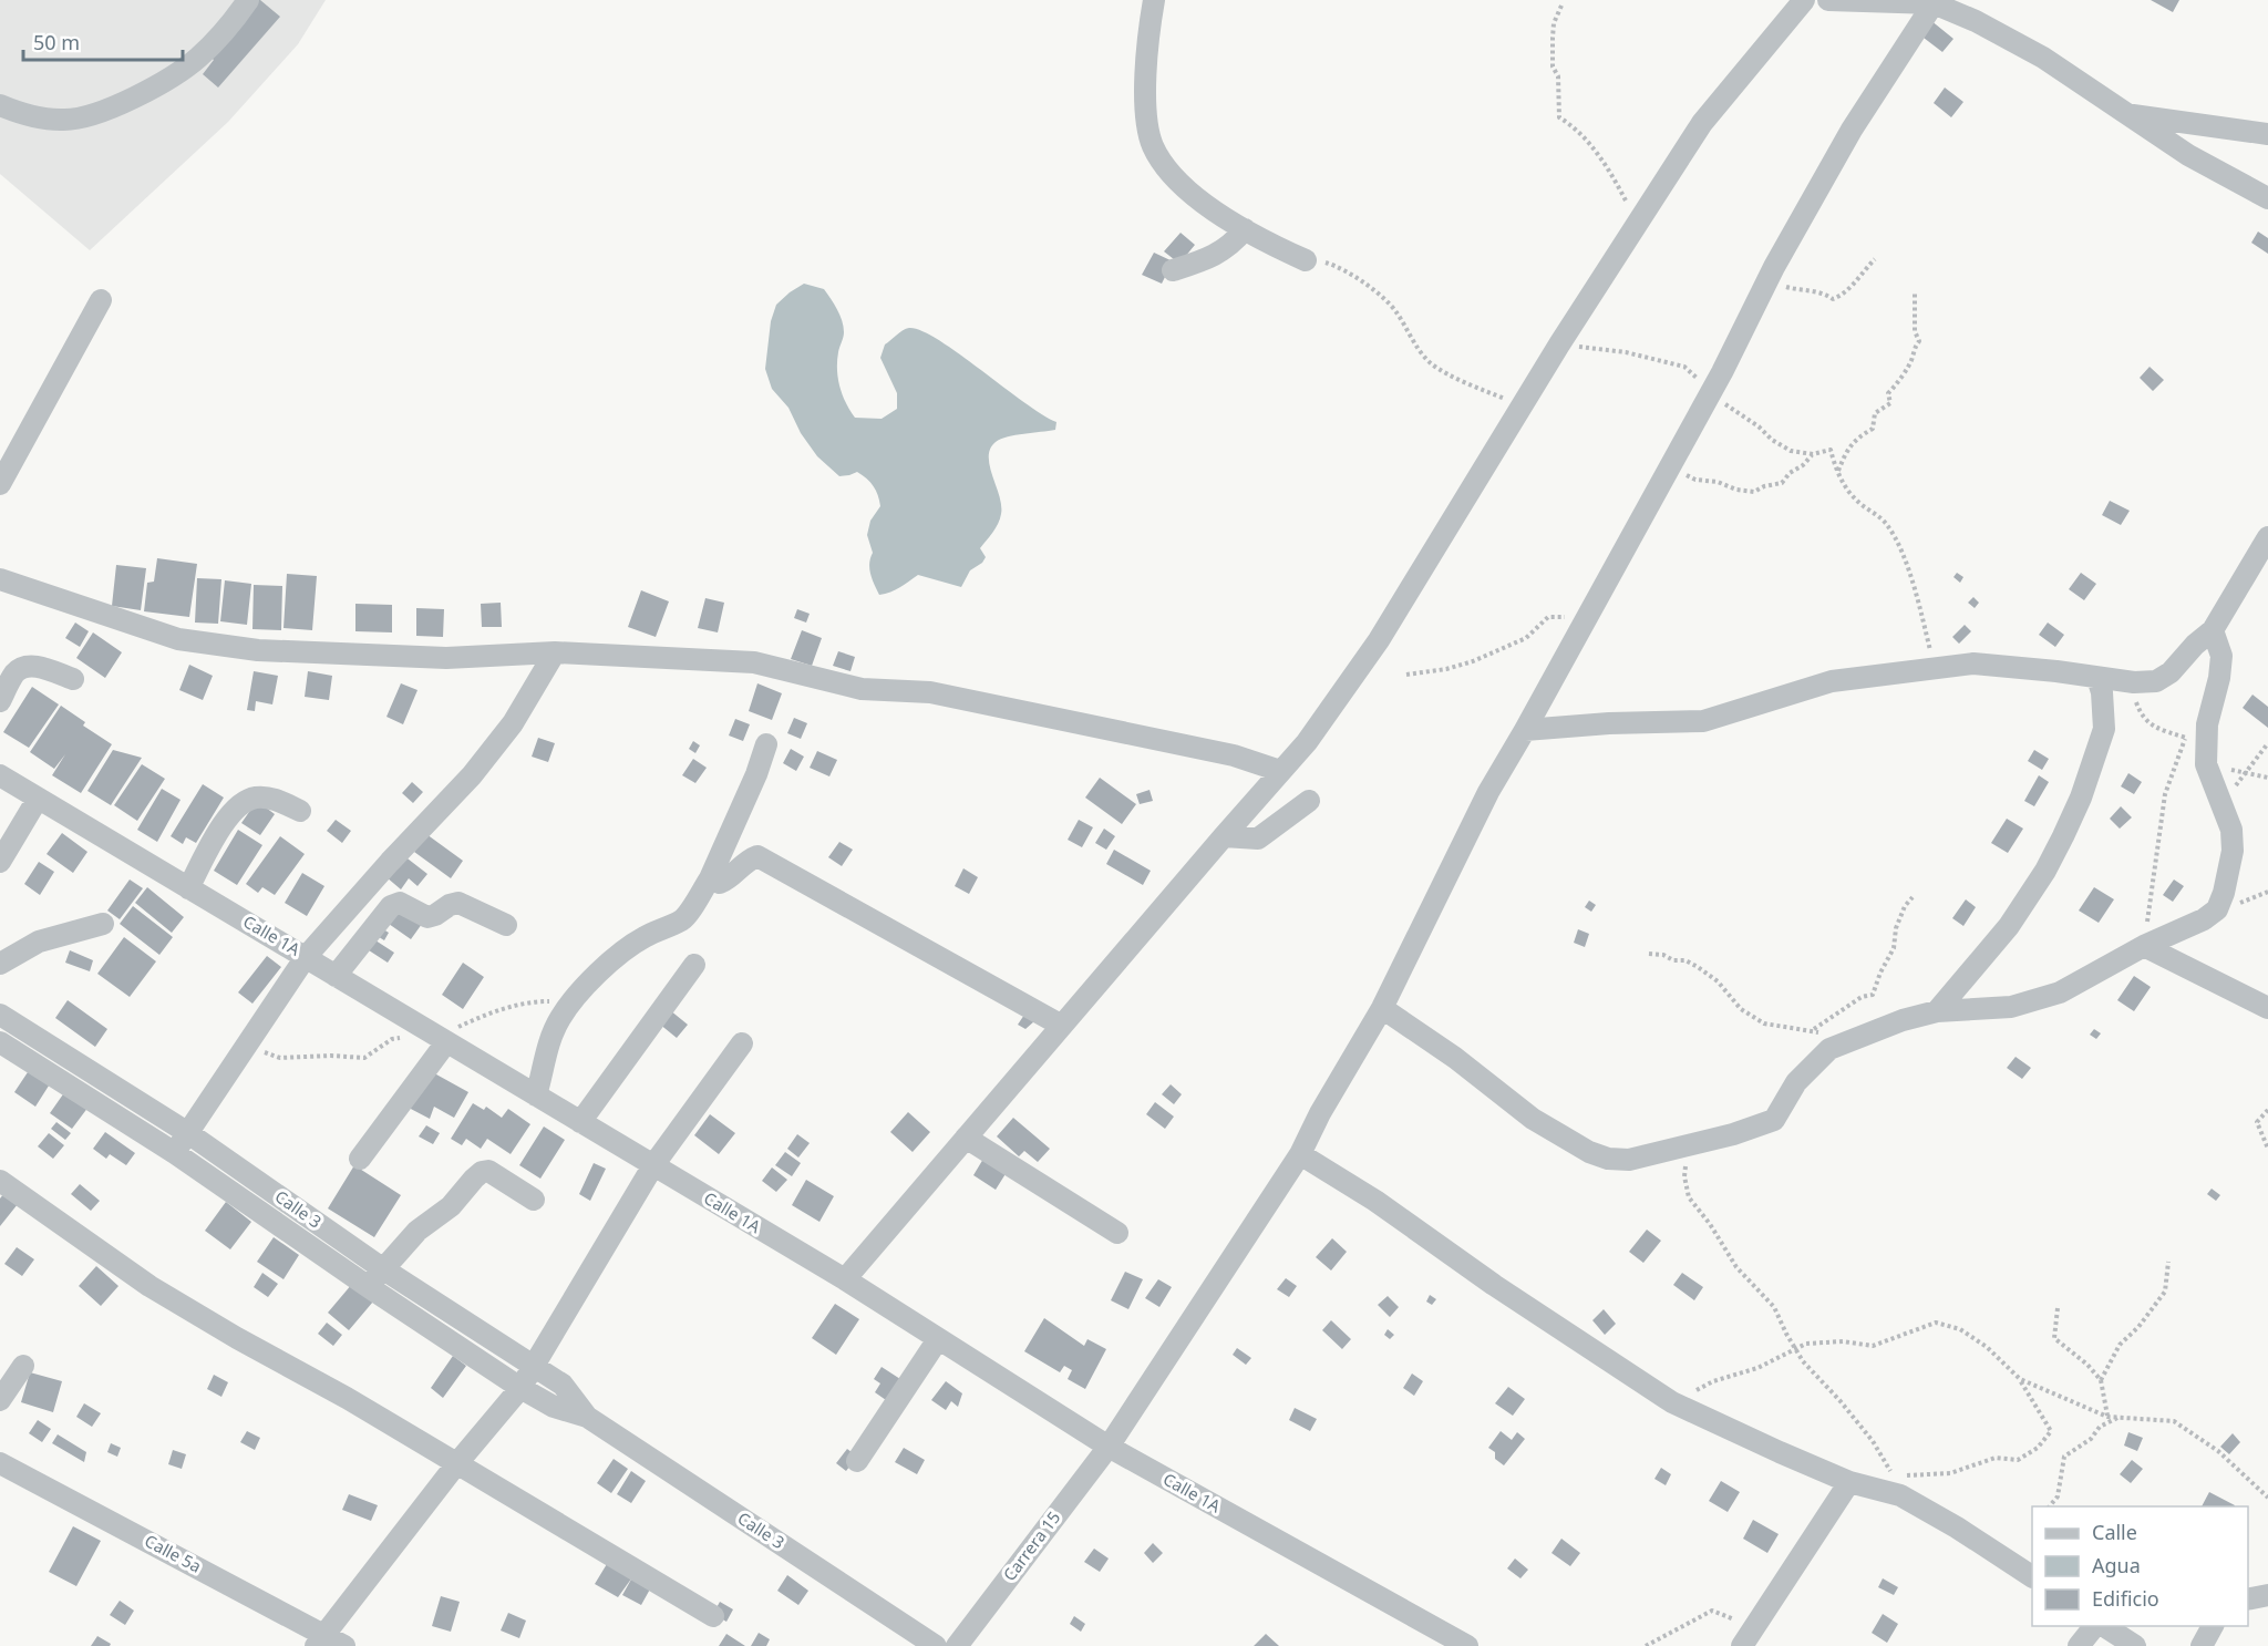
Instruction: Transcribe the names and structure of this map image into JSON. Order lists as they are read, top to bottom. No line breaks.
{"streets":{"street":["Calle 1A","Calle 3","Carrera 15","Calle 5a"]},"crossings":[["Calle 1A","Carrera 15"]],"legend":["Calle","Agua","Edificio"],"scale_bar":"50 m"}
